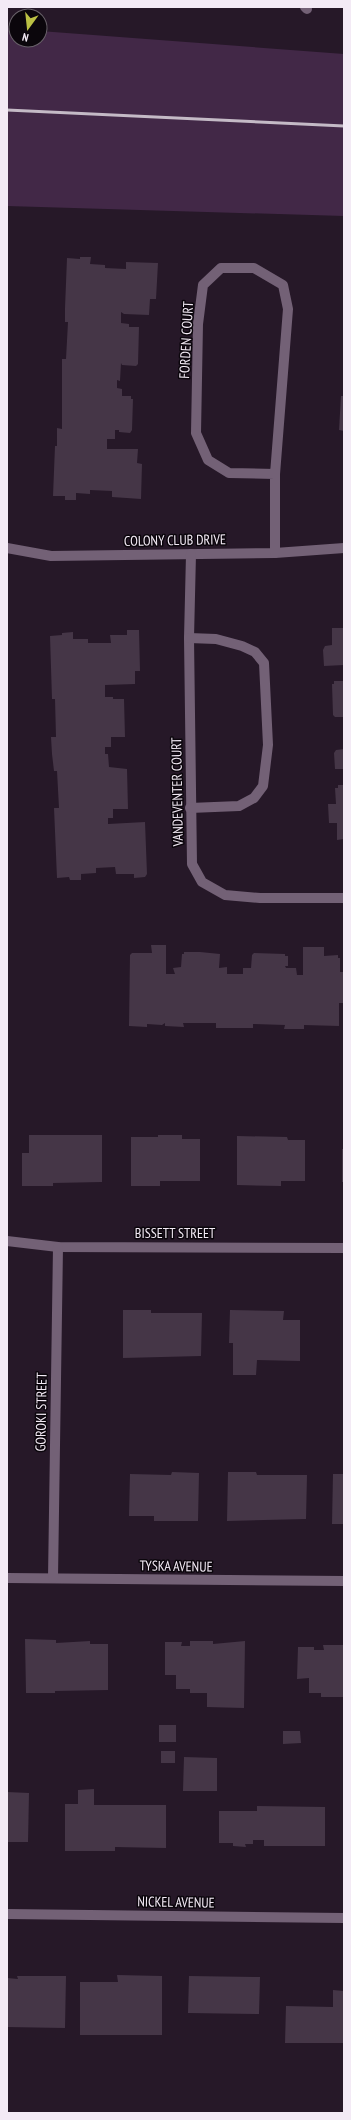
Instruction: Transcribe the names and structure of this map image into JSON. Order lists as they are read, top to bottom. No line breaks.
{"streets":{"street":["FORDEN COURT","COLONY CLUB DRIVE","VANDEVENTER COURT","BISSETT STREET","GOROKI STREET","TYSKA AVENUE","NICKEL AVENUE"]},"crossings":[["FORDEN COURT","COLONY CLUB DRIVE"],["COLONY CLUB DRIVE","VANDEVENTER COURT"],["BISSETT STREET","GOROKI STREET"],["GOROKI STREET","TYSKA AVENUE"]],"north":"bottom"}
